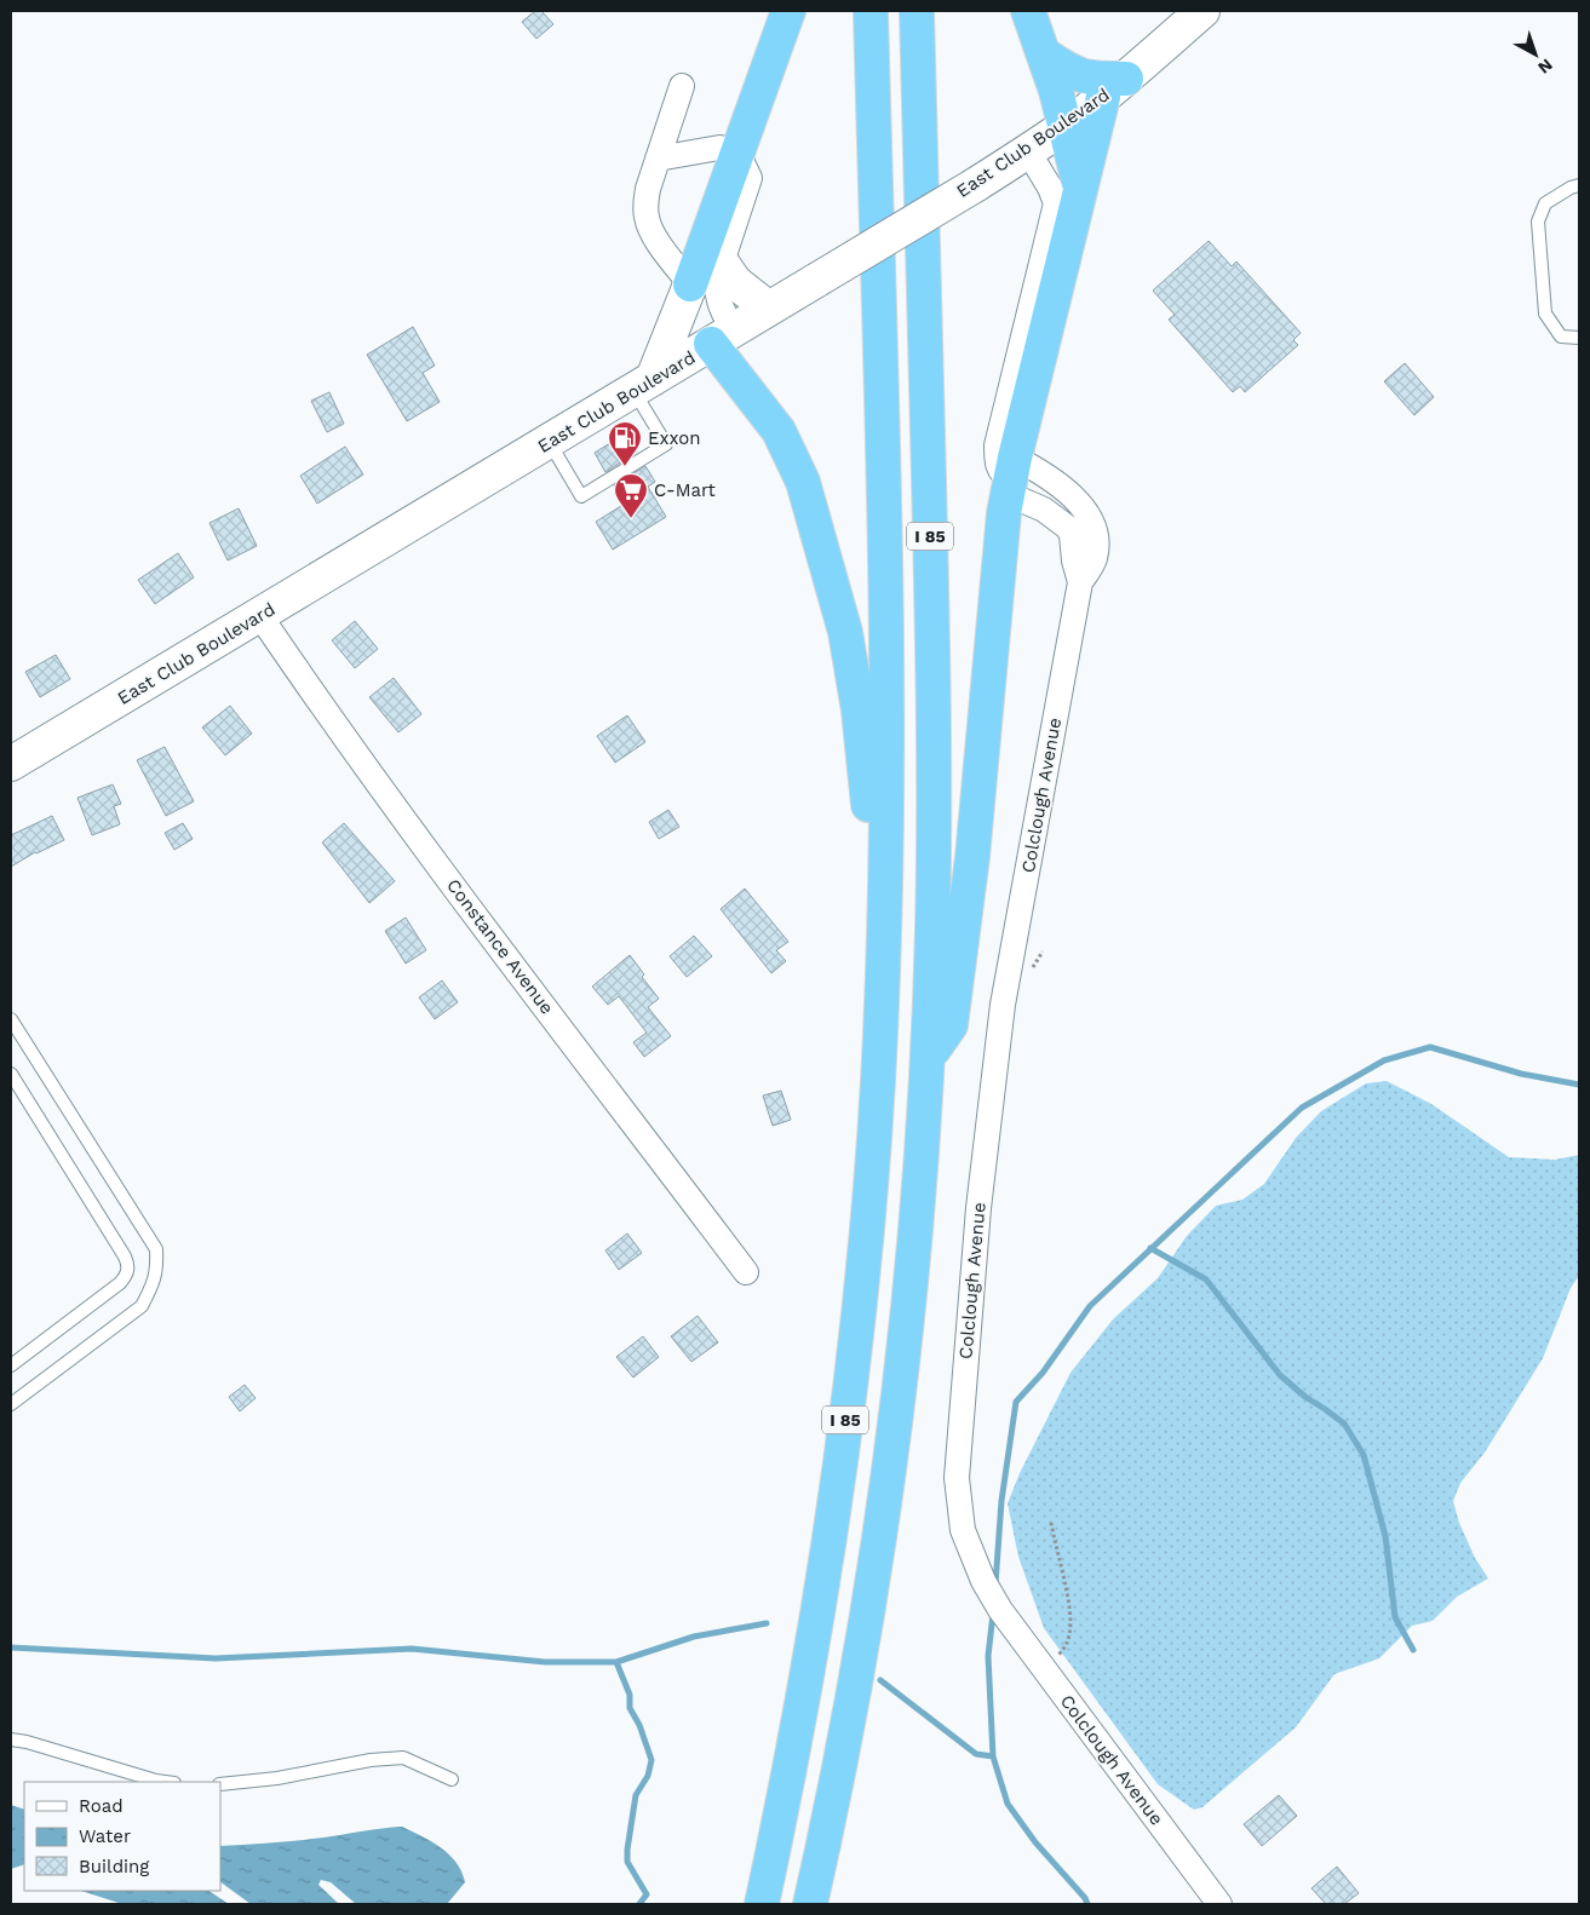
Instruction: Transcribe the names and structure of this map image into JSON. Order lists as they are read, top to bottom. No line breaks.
{"streets":{"highway":["I 85"],"street":["East Club Boulevard","Colclough Avenue","Constance Avenue"]},"crossings":[["East Club Boulevard","Constance Avenue"]],"places":{"fuel station":["Exxon"],"supermarket":["C-Mart"]},"legend":["Road","Water","Building"],"north":"bottom right"}
